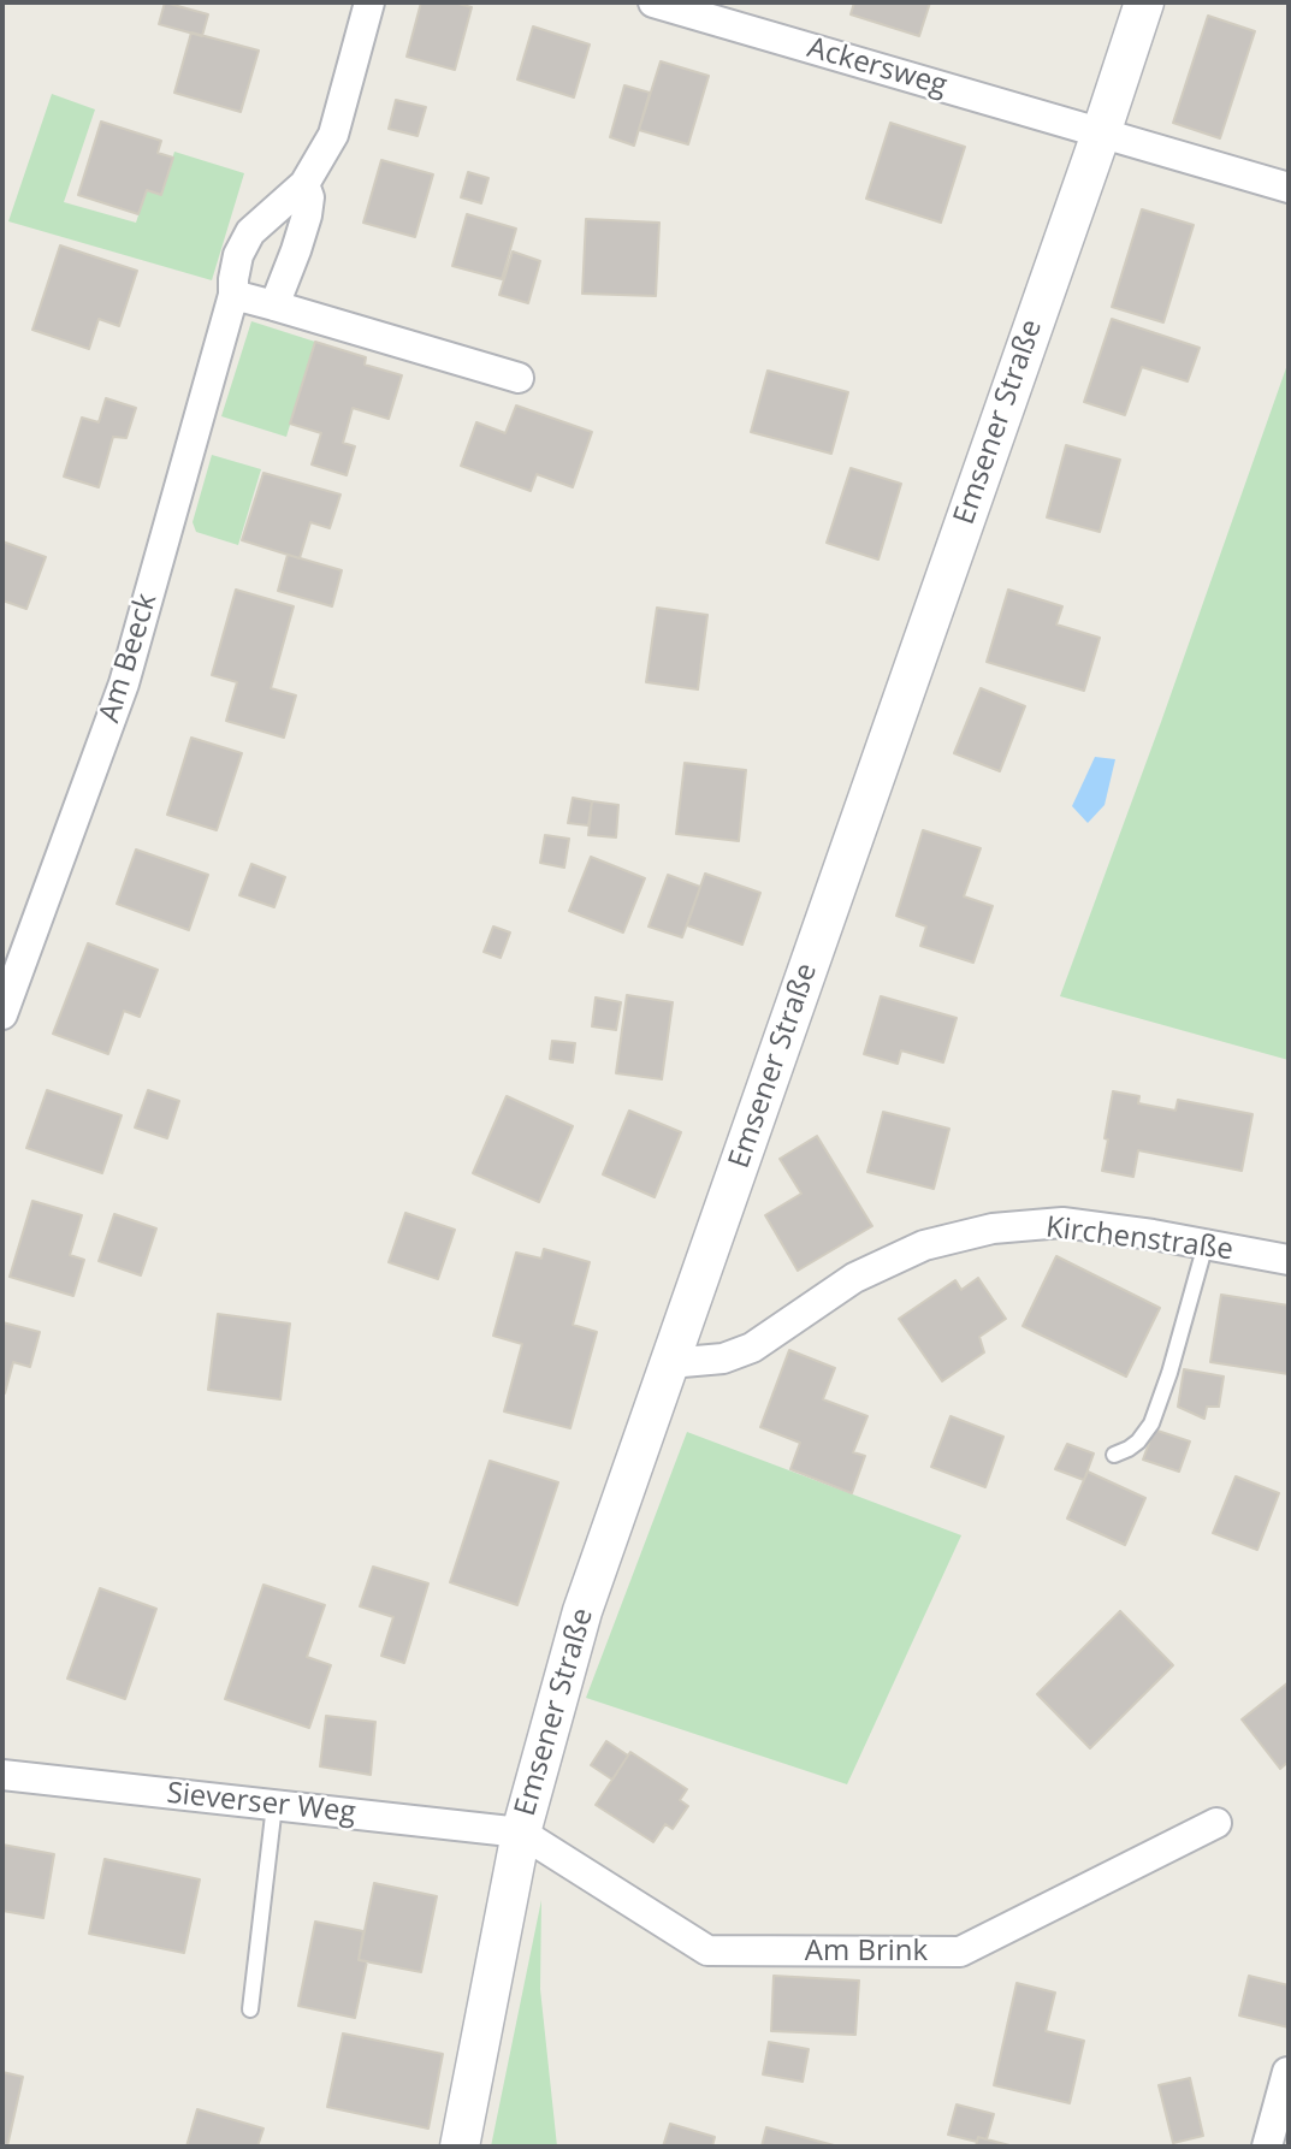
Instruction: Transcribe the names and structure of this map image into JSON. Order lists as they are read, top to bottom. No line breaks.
{"streets":{"street":["Ackersweg","Emsener Straße","Am Beeck","Kirchenstraße","Sieverser Weg","Am Brink"]},"crossings":[["Ackersweg","Emsener Straße"],["Emsener Straße","Kirchenstraße"],["Emsener Straße","Sieverser Weg"],["Emsener Straße","Am Brink"],["Sieverser Weg","Am Brink"]]}
